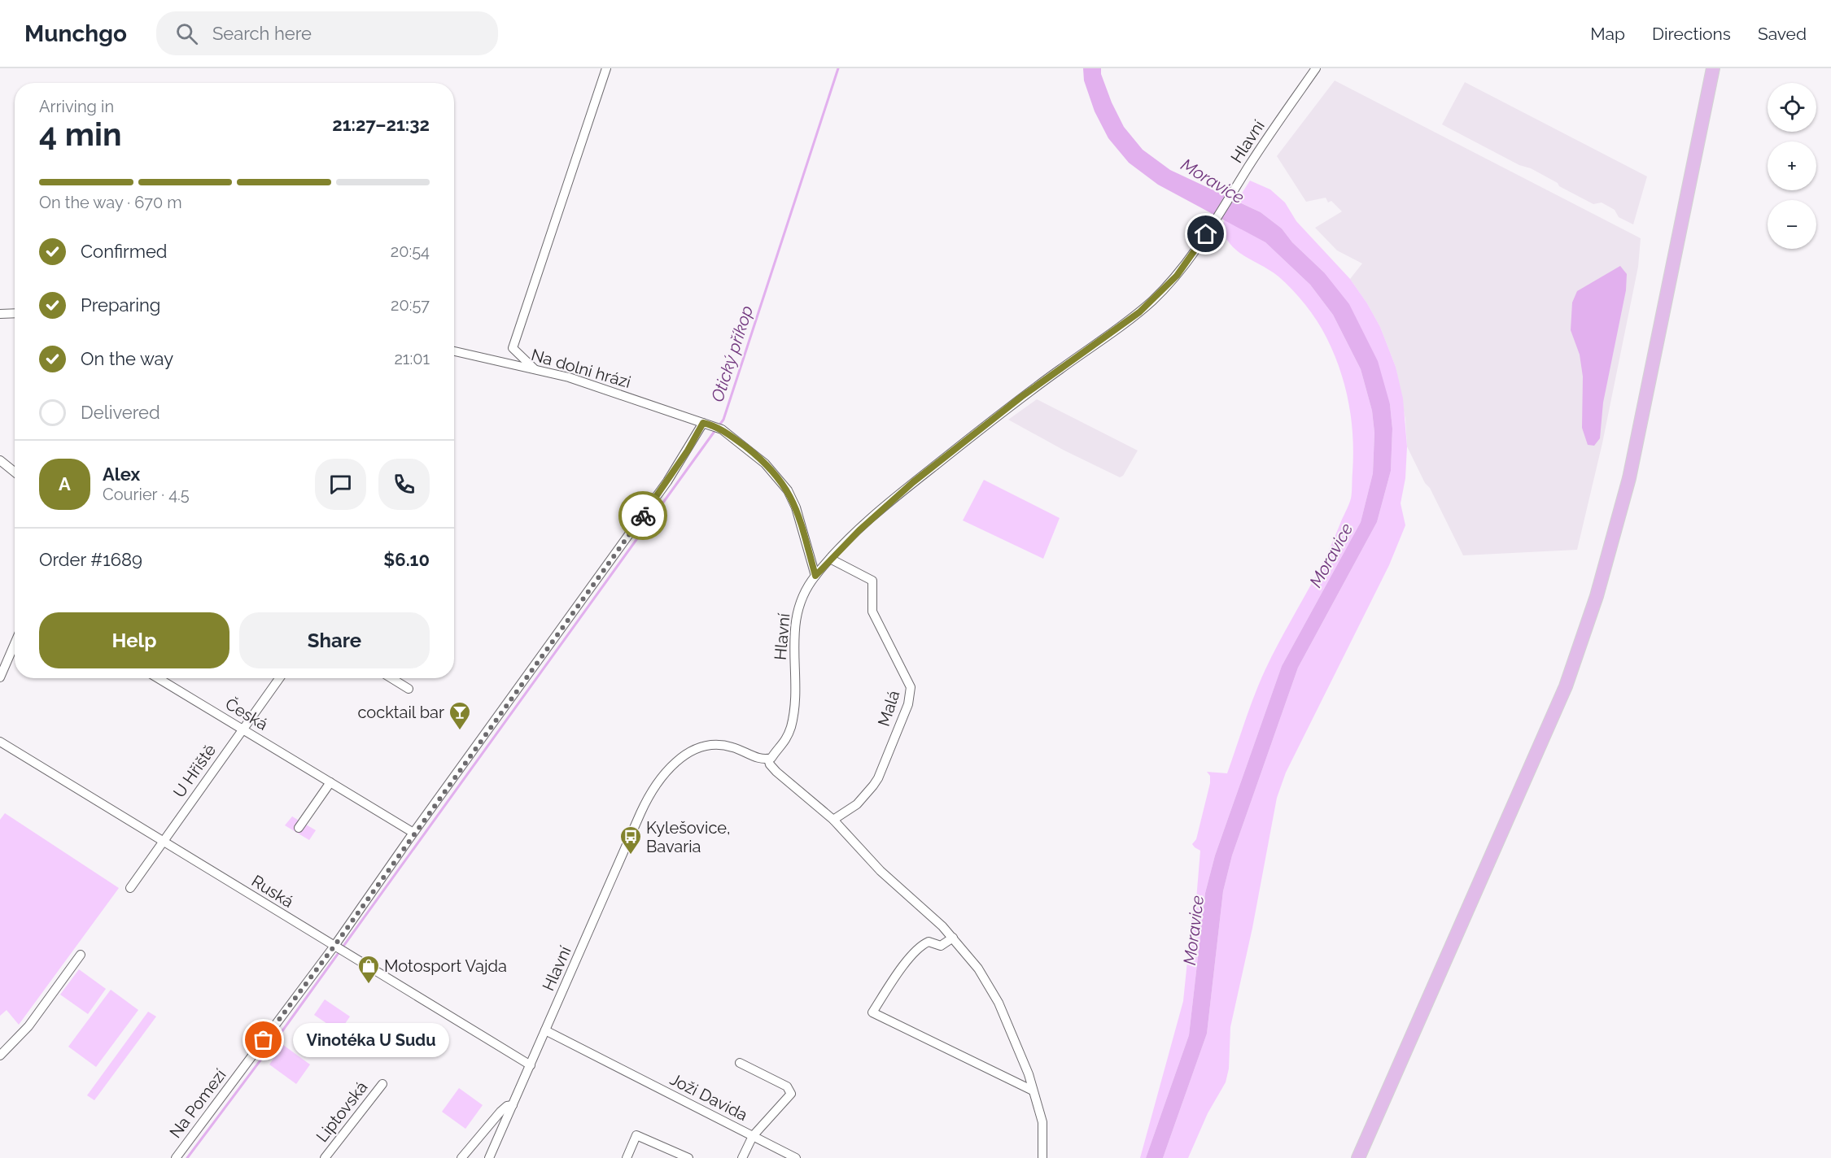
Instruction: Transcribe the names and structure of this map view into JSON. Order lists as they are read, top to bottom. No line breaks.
{"streets":{"street":["Hlavní","Na dolni hrázi","Malá","Česká","U Hřiště","Ruská","Joži Davida","Na Pomezí","Liptovská"]},"crossings":[["Hlavní","Na dolni hrázi"],["Hlavní","Malá"],["Hlavní","Ruská"],["Hlavní","Joži Davida"],["Na dolni hrázi","Na Pomezí"],["Česká","U Hřiště"],["Česká","Na Pomezí"],["U Hřiště","Ruská"],["Ruská","Na Pomezí"]],"water":["Moravice","Otický příkop"],"places":{"bar":["cocktail bar"],"bus stop":["Kylešovice, Bavaria"],"shop":["Motosport Vajda"],"other":["Vinotéka U Sudu"]},"page":{"header":"Munchgo","search":"Search here","nav":["Map","Directions","Saved"],"map_buttons":["+","−"],"heading":["4 min","Arriving in","21:27–21:32"],"panel":["Alex","Courier · 4.5","Order #1689","$6.10"],"bar":"On the way · 670 m","list":[["Confirmed","20:54"],["Preparing","20:57"],["On the way","21:01"],"Delivered"],"round":"A","buttons":["Help","Share"],"bubble":"Vinotéka U Sudu"}}
